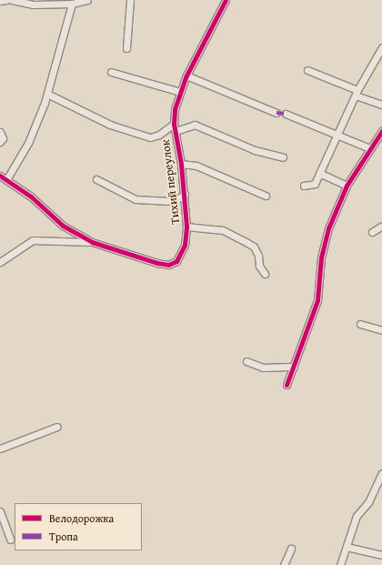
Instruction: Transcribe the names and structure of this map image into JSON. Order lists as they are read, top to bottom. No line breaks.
{"streets":{"street":["Тихий переулок"]},"legend":["Велодорожка","Тропа"]}
